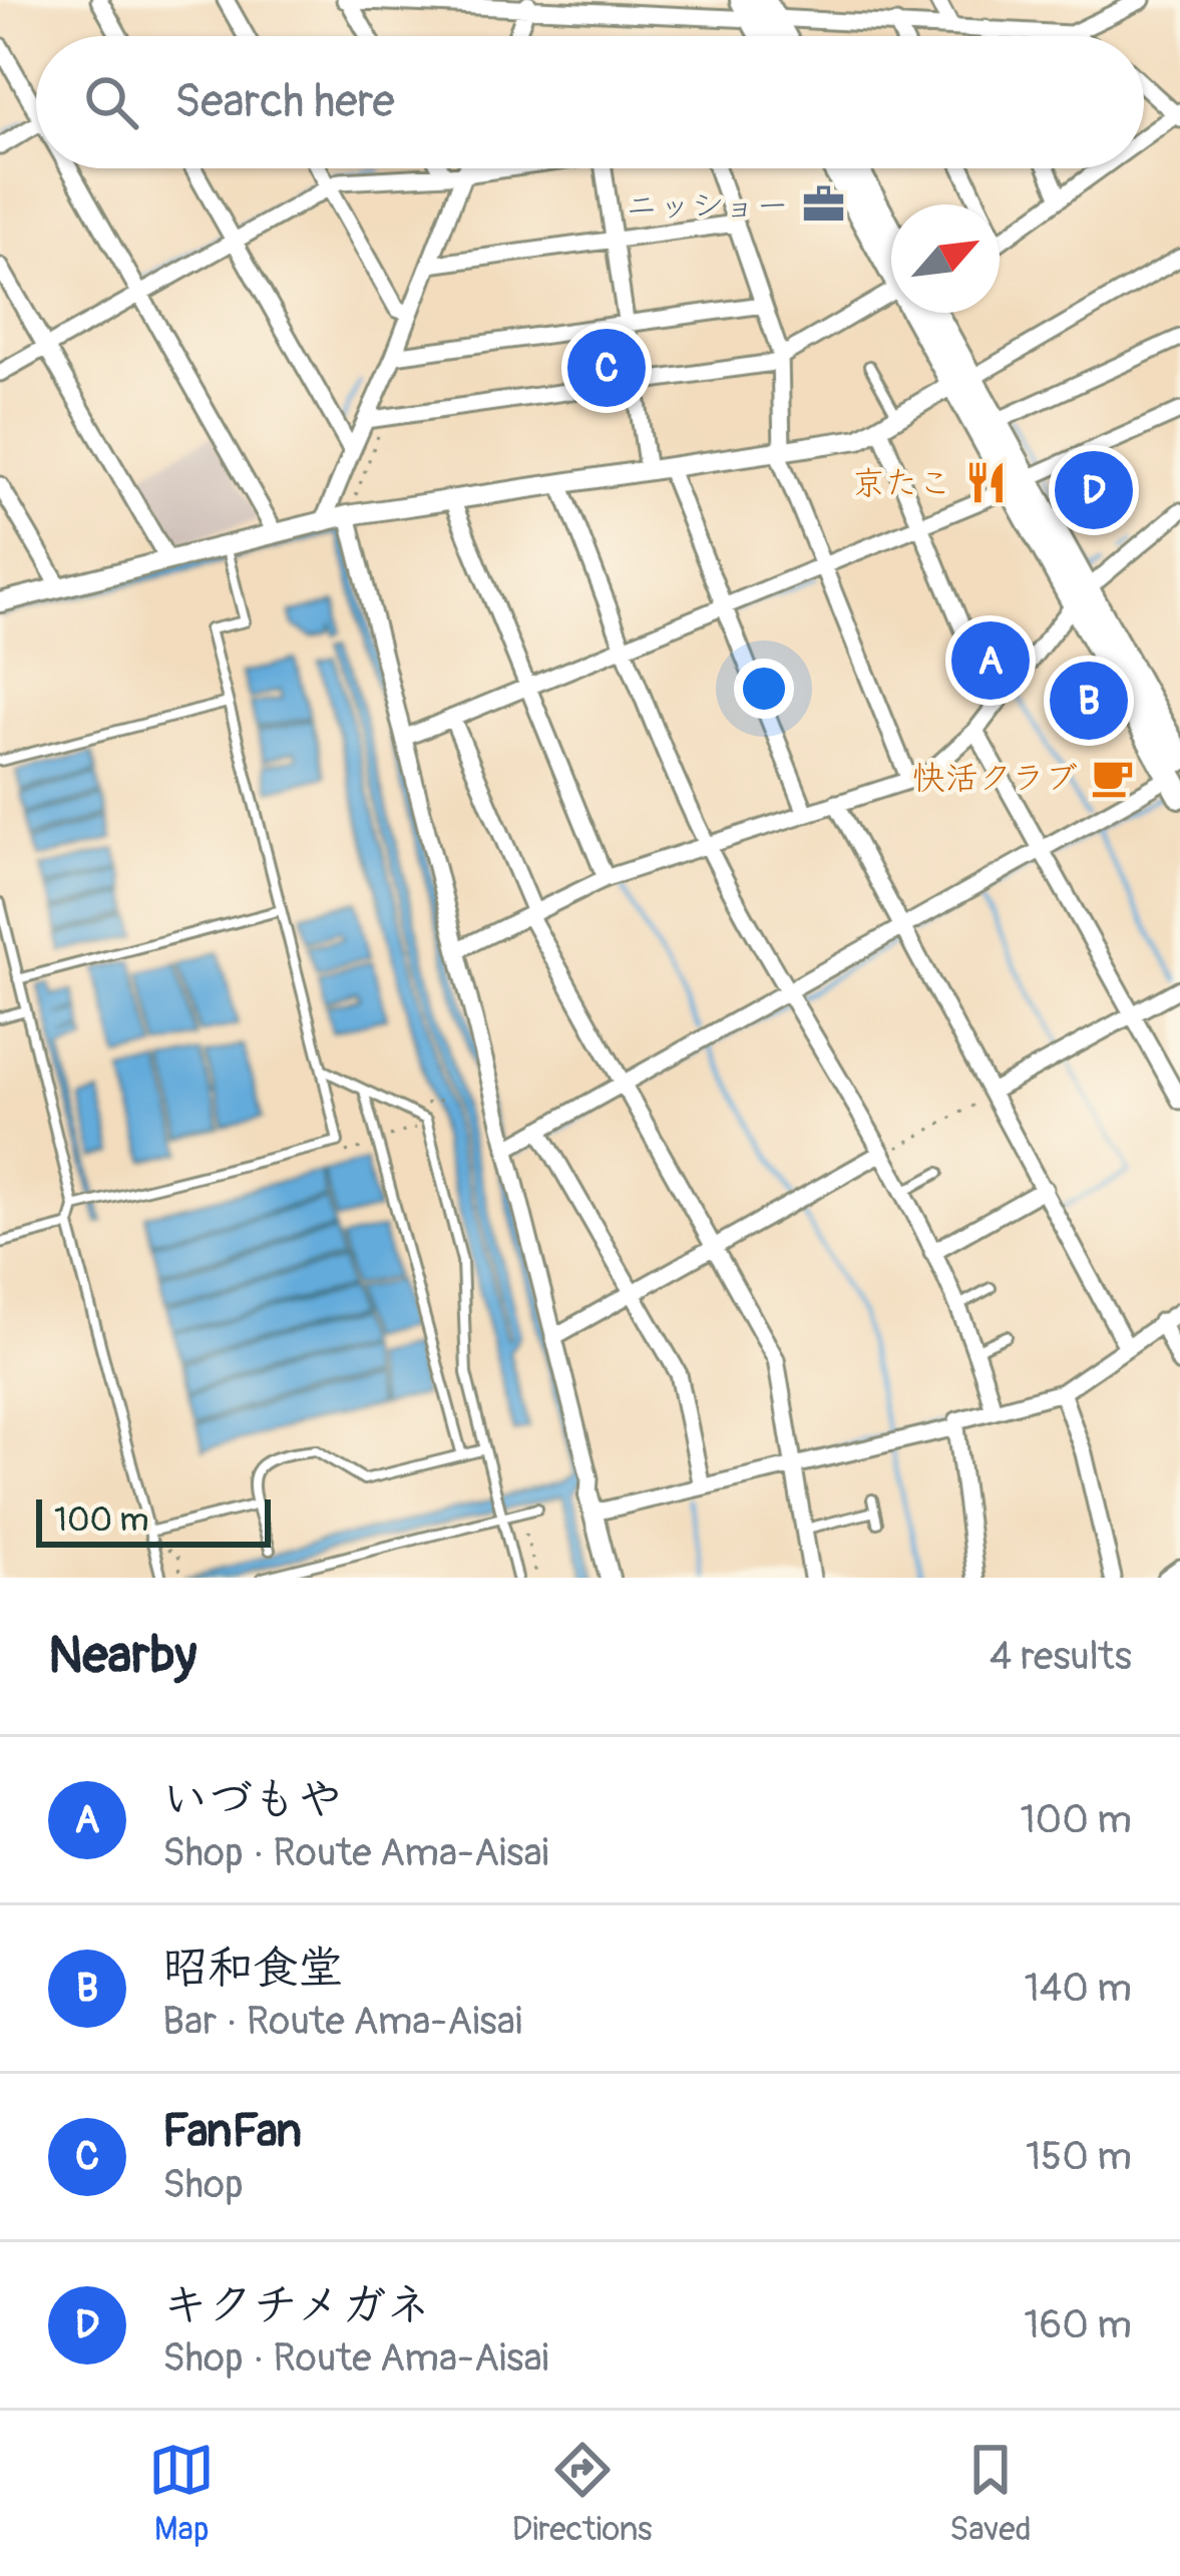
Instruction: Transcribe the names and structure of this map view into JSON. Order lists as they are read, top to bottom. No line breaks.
{"places":{"office":["ニッショー"],"restaurant":["京たこ"],"cafe":["快活クラブ"]},"scale_bar":"100 m","north":"top right","page":{"search":"Search here","pins":["C","D","A","B"],"scale":"100 m","heading":["Nearby","4 results"],"list":[{"mark":"A","name":"いづもや","note":"Shop · Route Ama-Aisai","value":"100 m"},{"mark":"B","name":"昭和食堂","note":"Bar · Route Ama-Aisai","value":"140 m"},{"mark":"C","name":"FanFan","note":"Shop","value":"150 m"},{"mark":"D","name":"キクチメガネ","note":"Shop · Route Ama-Aisai","value":"160 m"}],"nav":["Map","Directions","Saved"]}}
